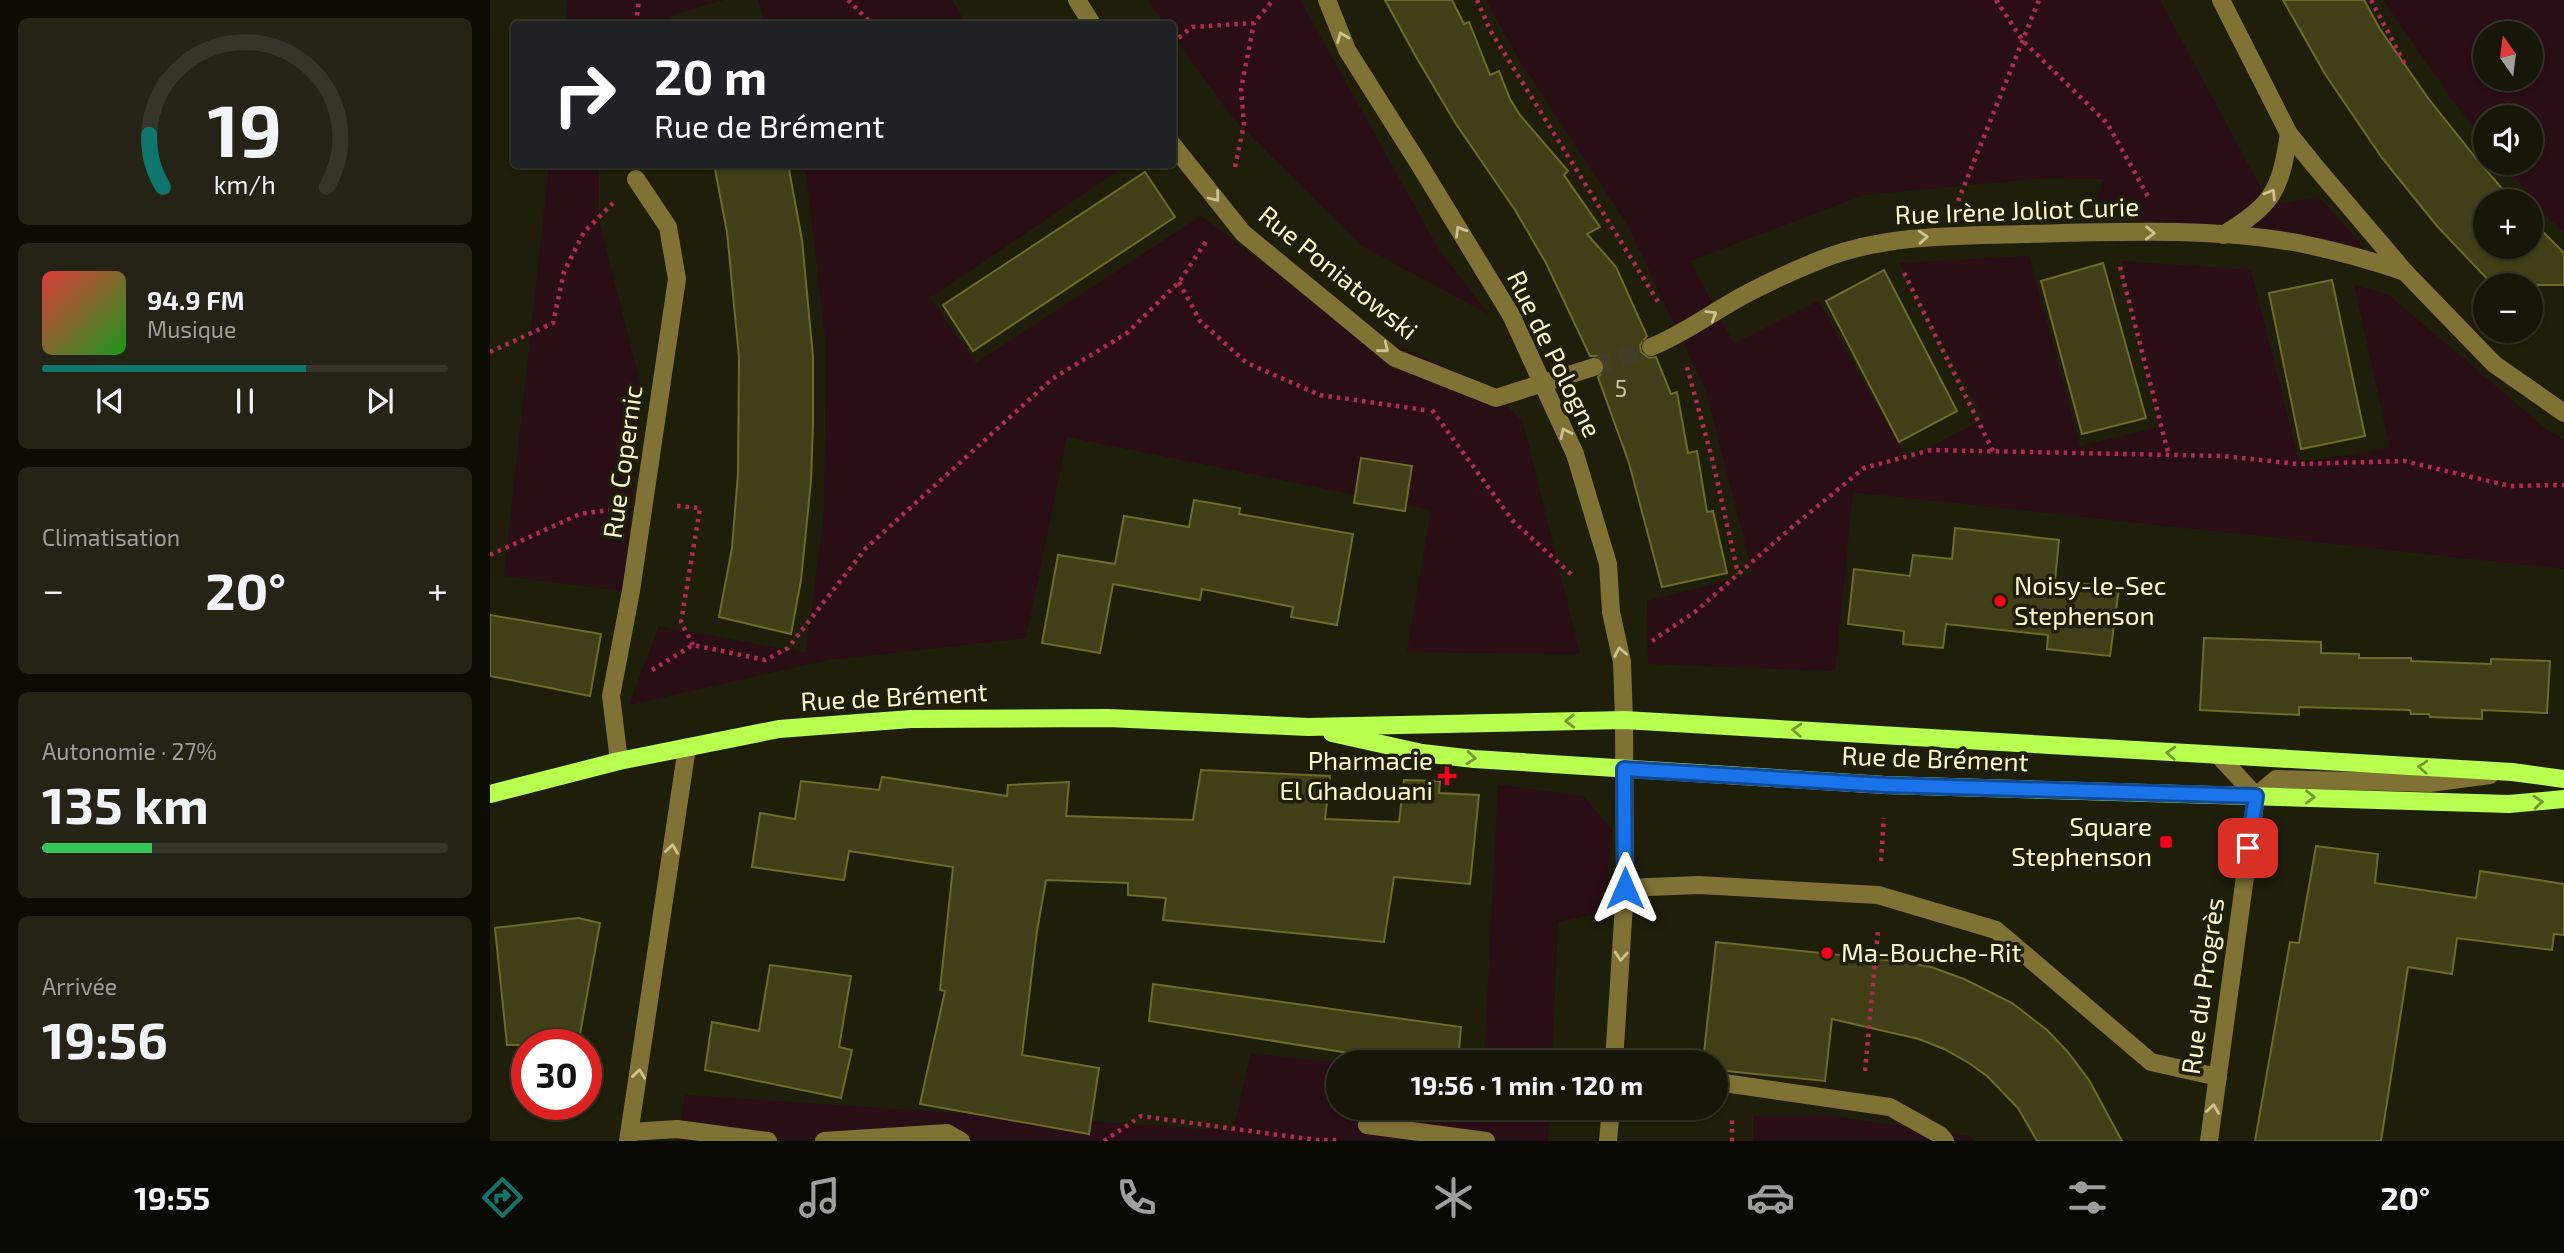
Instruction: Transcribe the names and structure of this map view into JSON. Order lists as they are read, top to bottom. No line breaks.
{"streets":{"main road":["Rue de Brément"],"street":["Rue Irène Joliot Curie","Rue Poniatowski","Rue de Pologne","Rue Copernic","Rue du Progrès"]},"crossings":[["Rue Poniatowski","Rue de Pologne"],["Rue de Pologne","Rue de Brément"],["Rue Copernic","Rue de Brément"],["Rue de Brément","Rue du Progrès"]],"one_way":["Rue Irène Joliot Curie","Rue Poniatowski"],"places":{"other":["Noisy-le-Sec Stephenson","Ma-Bouche-Rit"],"health":["Pharmacie El Ghadouani"],"transit":["Square Stephenson"]},"house_numbers":["5"],"north":"top","page":{"map_buttons":["+","−"],"turn":["20 m","Rue de Brément"],"song":["94.9 FM","Musique"],"tile":["Climatisation",["Autonomie · 27%","135 km"],["Arrivée","19:56"]],"heat":["−","20°","+"],"limit":"30","trip":"19:56 · 1 min · 120 m","tabs":["19:55","20°"],"gauge":["19","km/h"]}}
